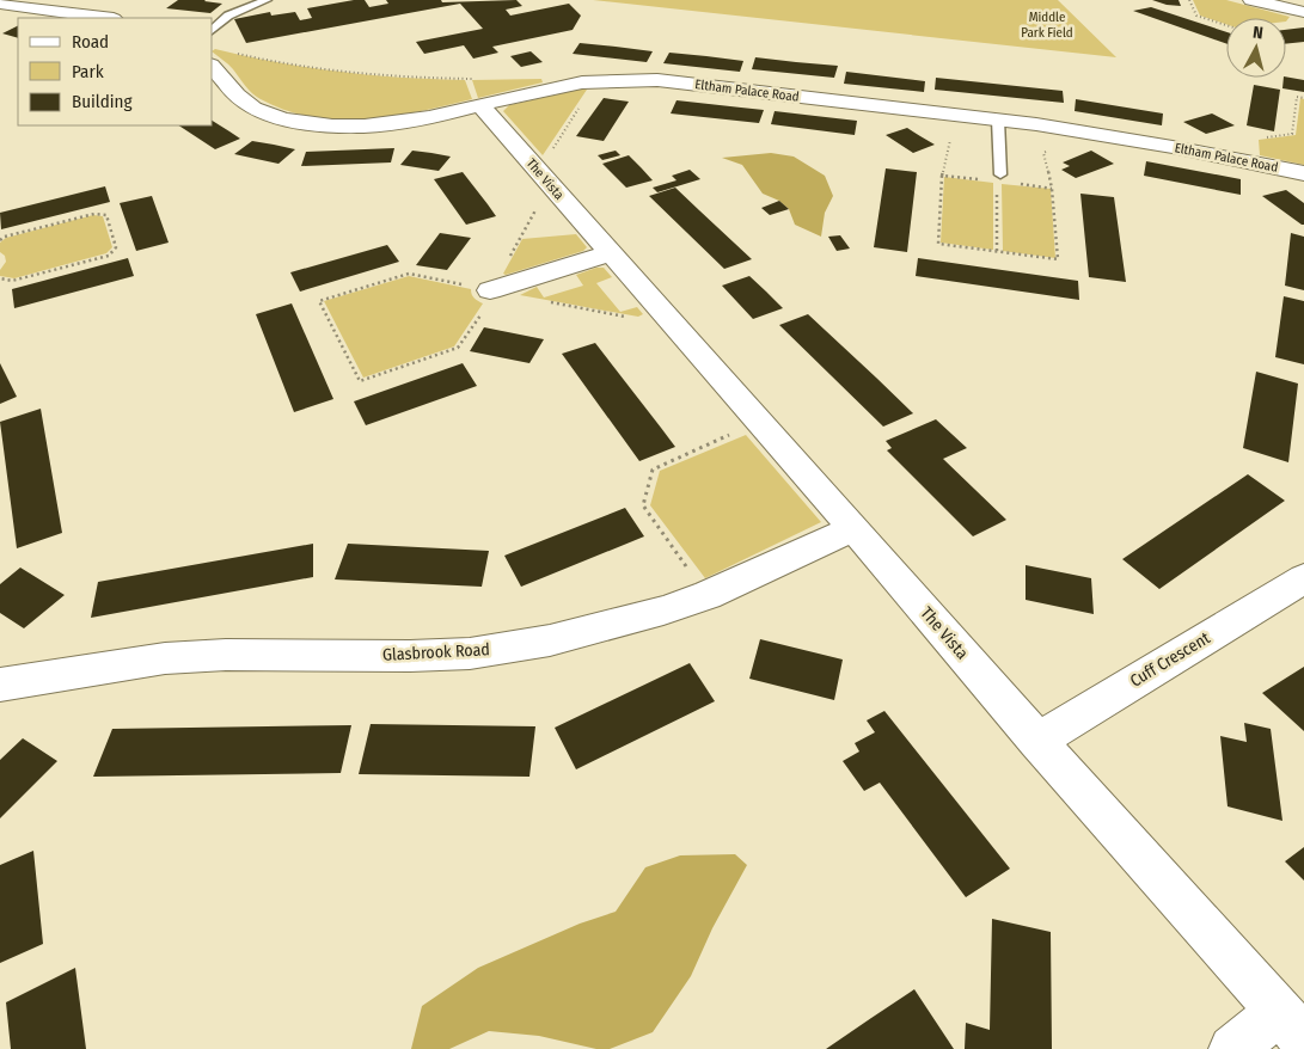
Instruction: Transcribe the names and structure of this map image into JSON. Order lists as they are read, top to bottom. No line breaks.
{"streets":{"street":["Eltham Palace Road","The Vista","Glasbrook Road","Cuff Crescent"]},"crossings":[["Eltham Palace Road","The Vista"],["The Vista","Glasbrook Road"],["The Vista","Cuff Crescent"]],"parks":["Middle Park Field"],"legend":["Road","Park","Building"],"north":"top"}
